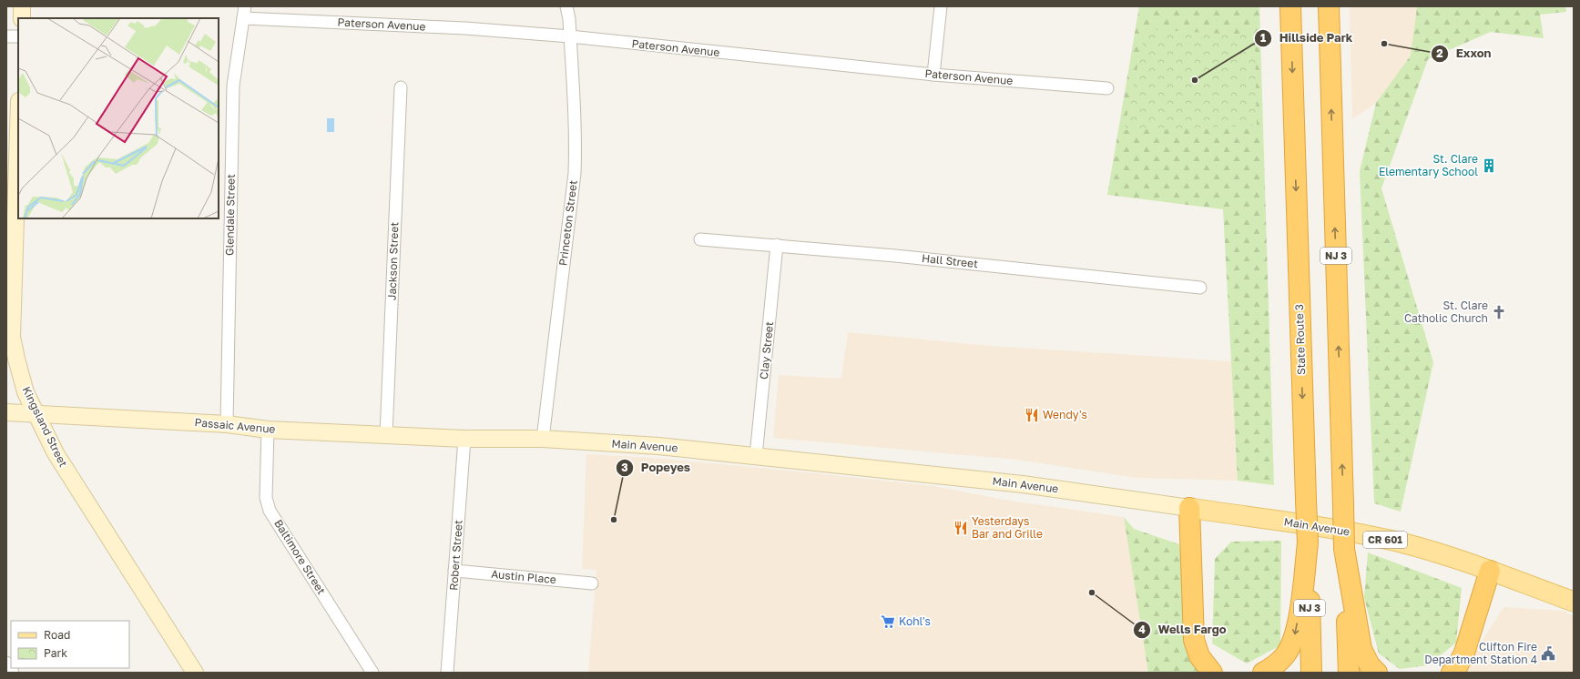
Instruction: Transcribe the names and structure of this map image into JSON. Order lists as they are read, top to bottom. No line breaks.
{"streets":{"highway":["NJ 3","State Route 3"],"main road":["Main Avenue","CR 601"],"street":["Paterson Avenue","Glendale Street","Princeton Street","Jackson Street","Hall Street","Clay Street","Passaic Avenue","Kingsland Street","Robert Street","Baltimore Street","Austin Place"]},"crossings":[["Paterson Avenue","Glendale Street"],["Paterson Avenue","Princeton Street"],["Glendale Street","Passaic Avenue"],["Princeton Street","Main Avenue"],["Jackson Street","Passaic Avenue"],["Hall Street","Clay Street"],["Clay Street","Main Avenue"],["Passaic Avenue","Kingsland Street"],["Passaic Avenue","Main Avenue"],["Passaic Avenue","Robert Street"],["Passaic Avenue","Baltimore Street"],["Main Avenue","Robert Street"],["Robert Street","Austin Place"]],"places":{"other":["Exxon","Hillside Park","Popeyes","Wells Fargo"],"building":["St. Clare Elementary School"],"church":["St. Clare Catholic Church"],"restaurant":["Wendy's","Yesterdays Bar and Grille"],"supermarket":["Kohl's"],"public building":["Clifton Fire Department Station 4"]},"legend":["Road","Park"]}
